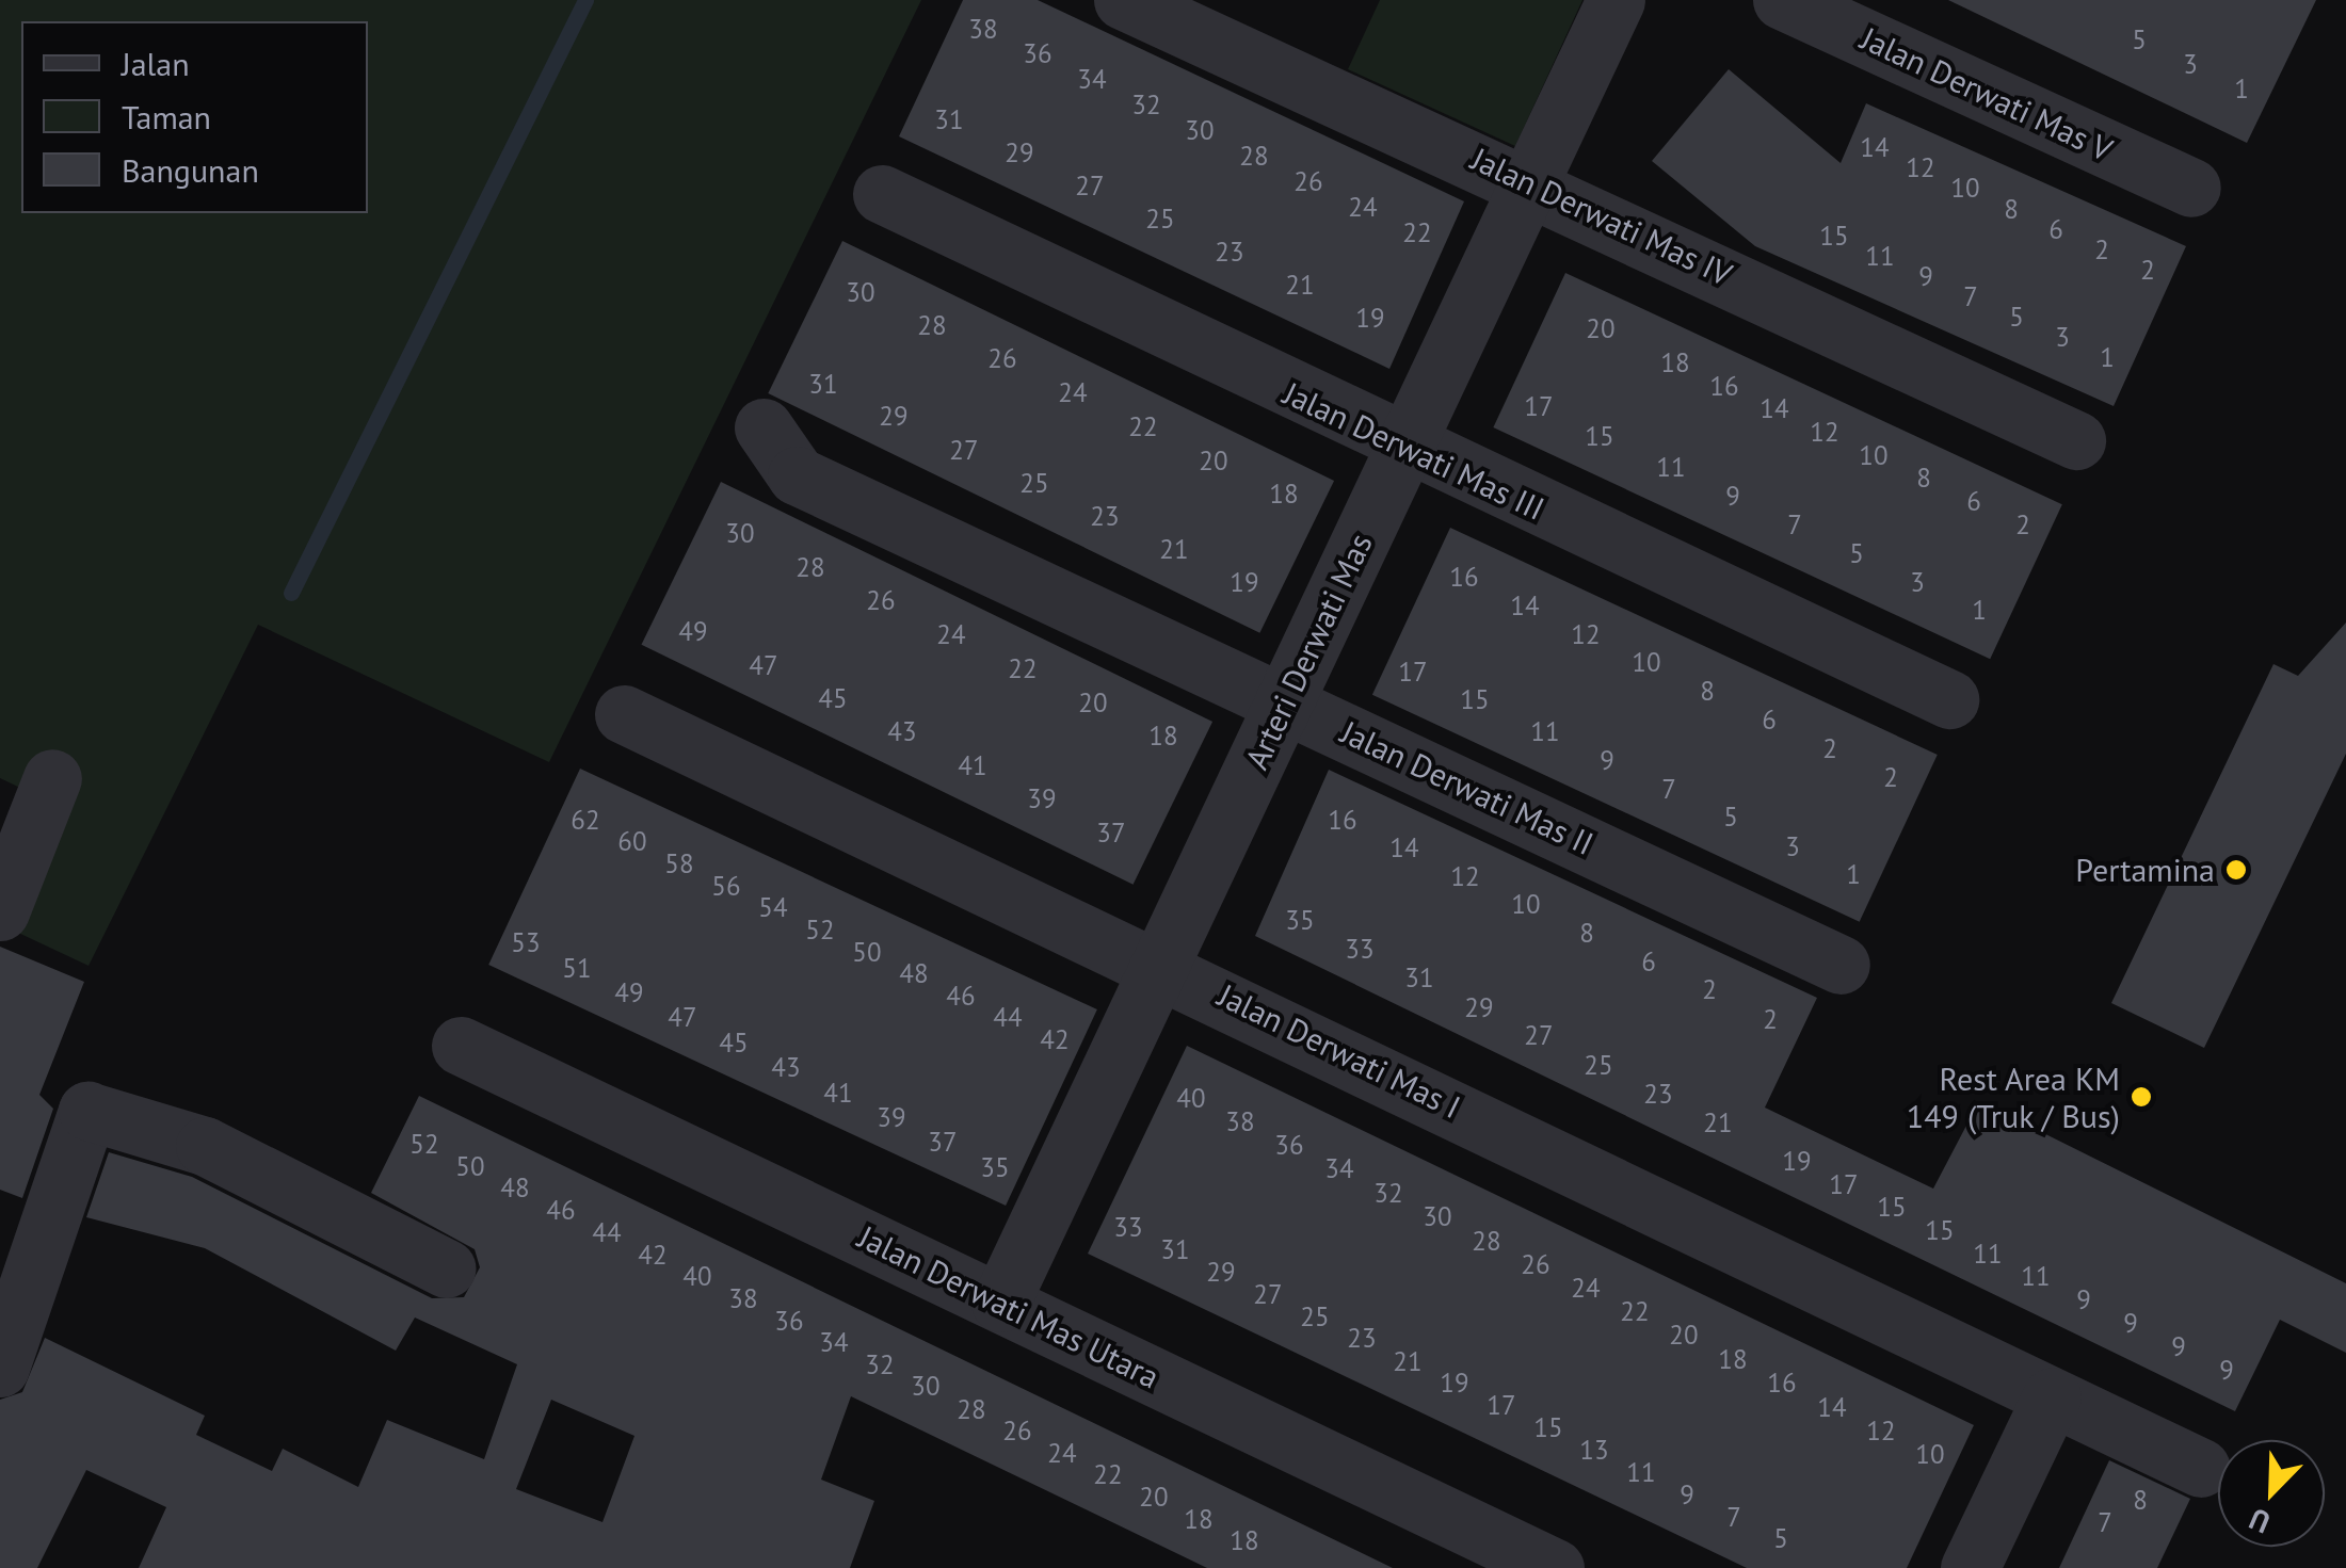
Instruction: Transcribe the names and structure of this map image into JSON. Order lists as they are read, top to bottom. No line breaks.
{"streets":{"street":["Jalan Derwati Mas V","Jalan Derwati Mas IV","Jalan Derwati Mas III","Arteri Derwati Mas","Jalan Derwati Mas II","Jalan Derwati Mas I","Jalan Derwati Mas Utara"]},"crossings":[["Jalan Derwati Mas IV","Arteri Derwati Mas"],["Jalan Derwati Mas III","Arteri Derwati Mas"],["Arteri Derwati Mas","Jalan Derwati Mas II"],["Arteri Derwati Mas","Jalan Derwati Mas I"],["Arteri Derwati Mas","Jalan Derwati Mas Utara"]],"places":["Pertamina","Rest Area KM 149 (Truk / Bus)"],"house_numbers":["38","5","36","3","34","1","32","31","30","14","29","28","12","26","27","10","24","8","25","6","22","15","2","23","11","2","9","21","30","7","5","19","28","20","3","1","26","18","31","16","24","17","14","29","22","12","15","27","10","20","11","8","25","18","9","6","23","7","2","30","21","5","28","16","19","3","26","14","1","49","24","12","10","47","22","17","8","45","15","20","6","43","11","18","2","9","41","2","7","39","5","62","16","37","60","3","14","58","1","12","56","10","54","35","52","8","53","33","50","6","51","48","31","2","49","46","29","47","44","2","27","42","45","25","43","41","23","40","39","38","21","37","52","36","19","50","35","34","17","48","32","15","46","30","33","15","44","28","31","11","42","26","29","40","11","24","27","38","9","22","25","36","9","20","23","34","9","18","21","32","9","19","16","30","17","14","28","15","26","12","13","24","10","11","22","9","20","8","7","18","7","5","18"],"legend":["Jalan","Taman","Bangunan"],"north":"bottom left"}
